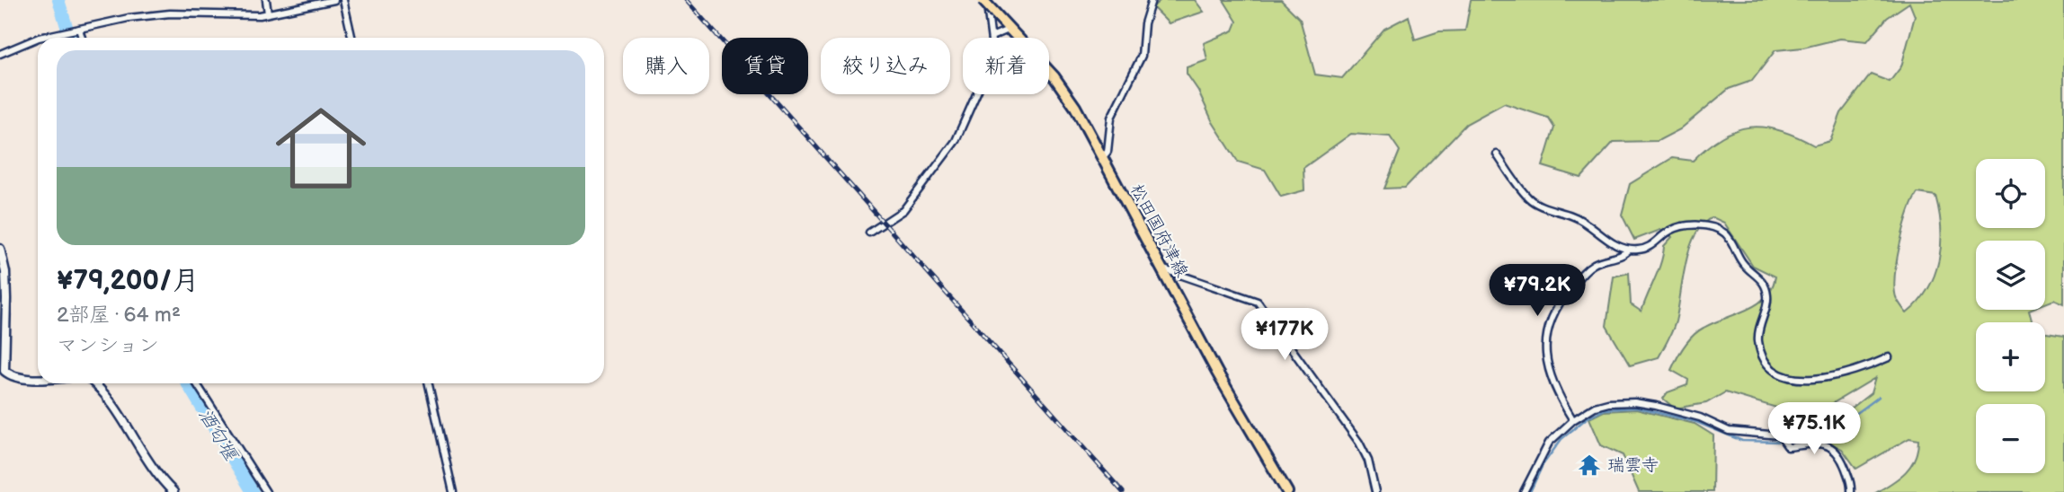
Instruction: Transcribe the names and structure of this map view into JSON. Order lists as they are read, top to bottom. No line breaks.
{"streets":{"main road":["松田国府津線"]},"water":["酒匂堰"],"places":{"temple":["瑞雲寺"]},"page":{"chip":["購入","賃貸","絞り込み","新着"],"list":[{"name":"¥79,200/月","note":"2部屋 · 64 m² · マンション"}],"map_buttons":["+","−"],"price":["¥79.2K","¥177K","¥75.1K"]}}
